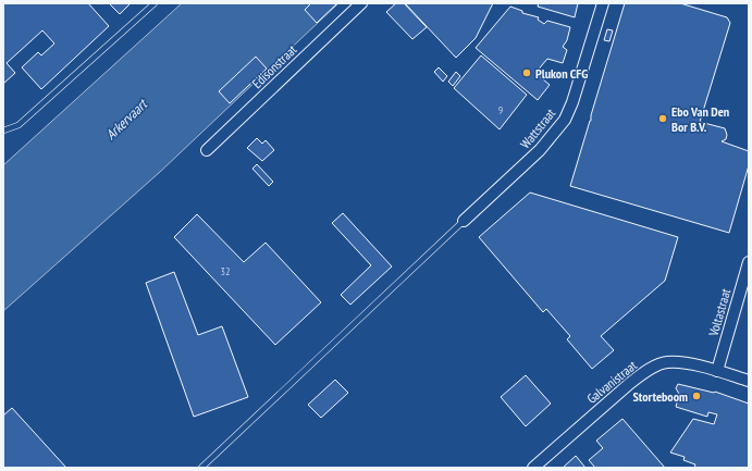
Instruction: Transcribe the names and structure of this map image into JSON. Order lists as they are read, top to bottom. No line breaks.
{"streets":{"street":["Edisonstraat","Wattstraat","Voltastraat","Galvanistraat"]},"crossings":[["Voltastraat","Galvanistraat"]],"water":["Arkervaart"],"places":["Plukon CFG","Ebo Van Den Bor B.V.","Storteboom"],"house_numbers":["9","32"]}
